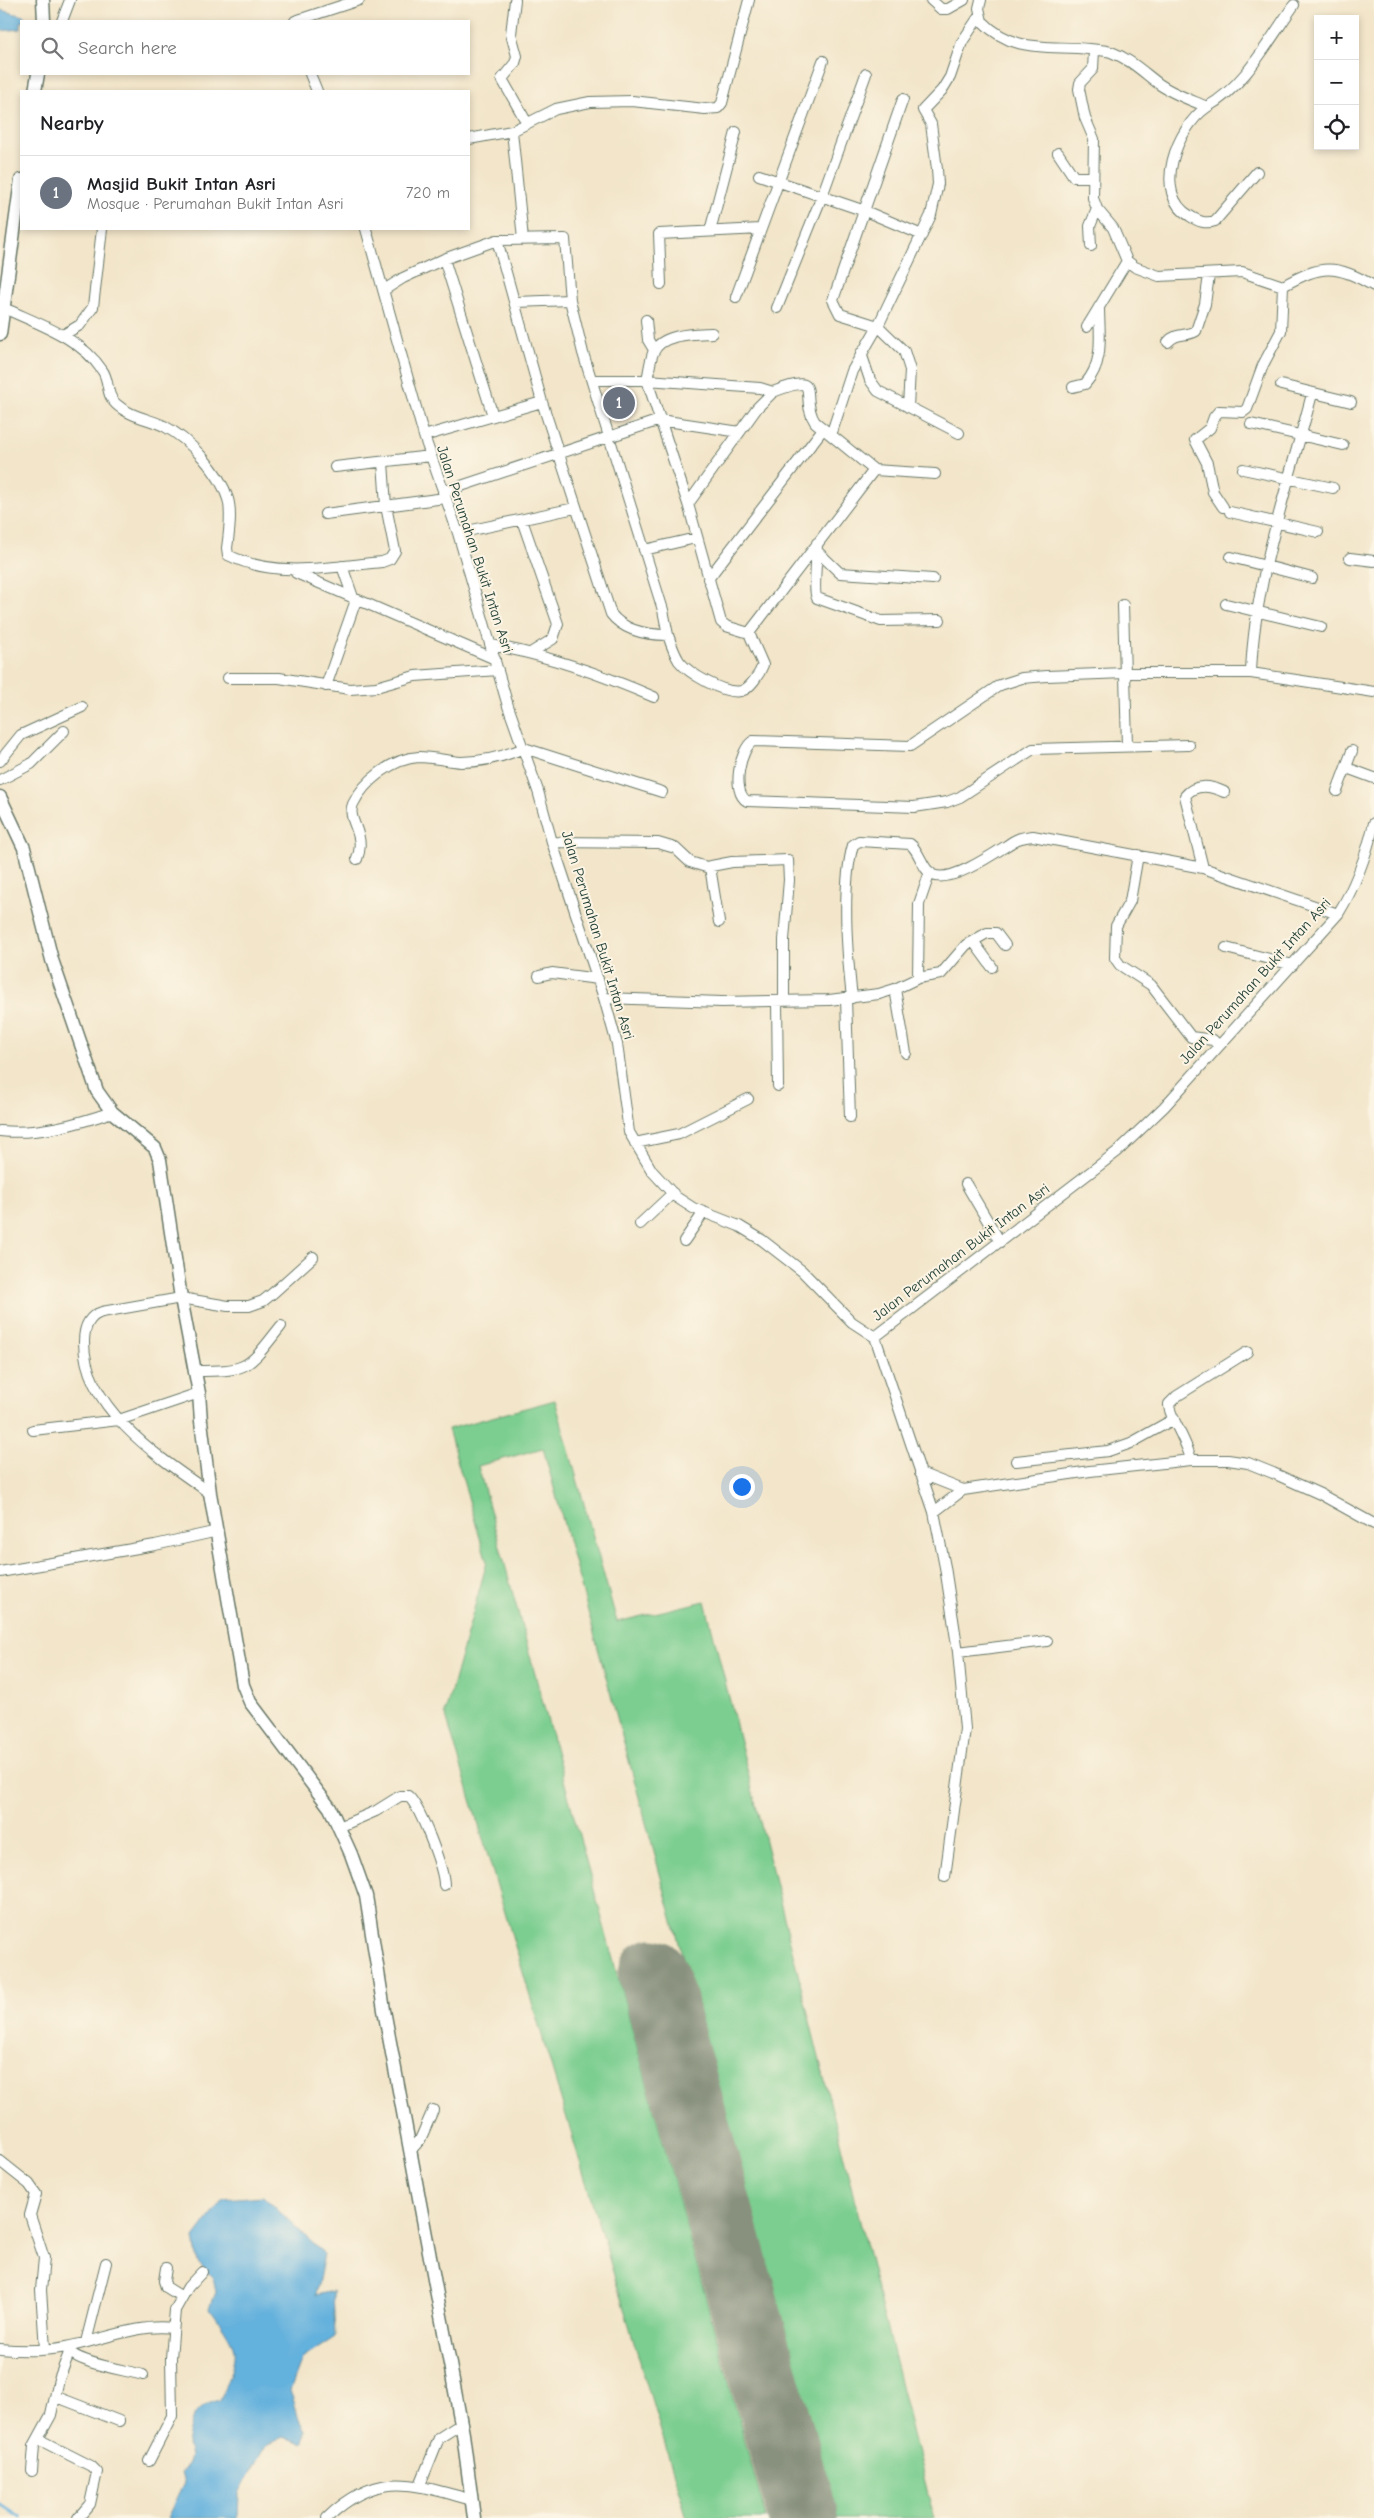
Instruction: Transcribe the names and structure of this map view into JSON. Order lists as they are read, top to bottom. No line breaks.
{"streets":{"street":["Jalan Perumahan Bukit Intan Asri"]},"page":{"map_buttons":["+","−"],"search":"Search here","heading":"Nearby","list":[{"mark":"1","name":"Masjid Bukit Intan Asri","note":"Mosque · Perumahan Bukit Intan Asri","value":"720 m"}],"pins":"1"}}
